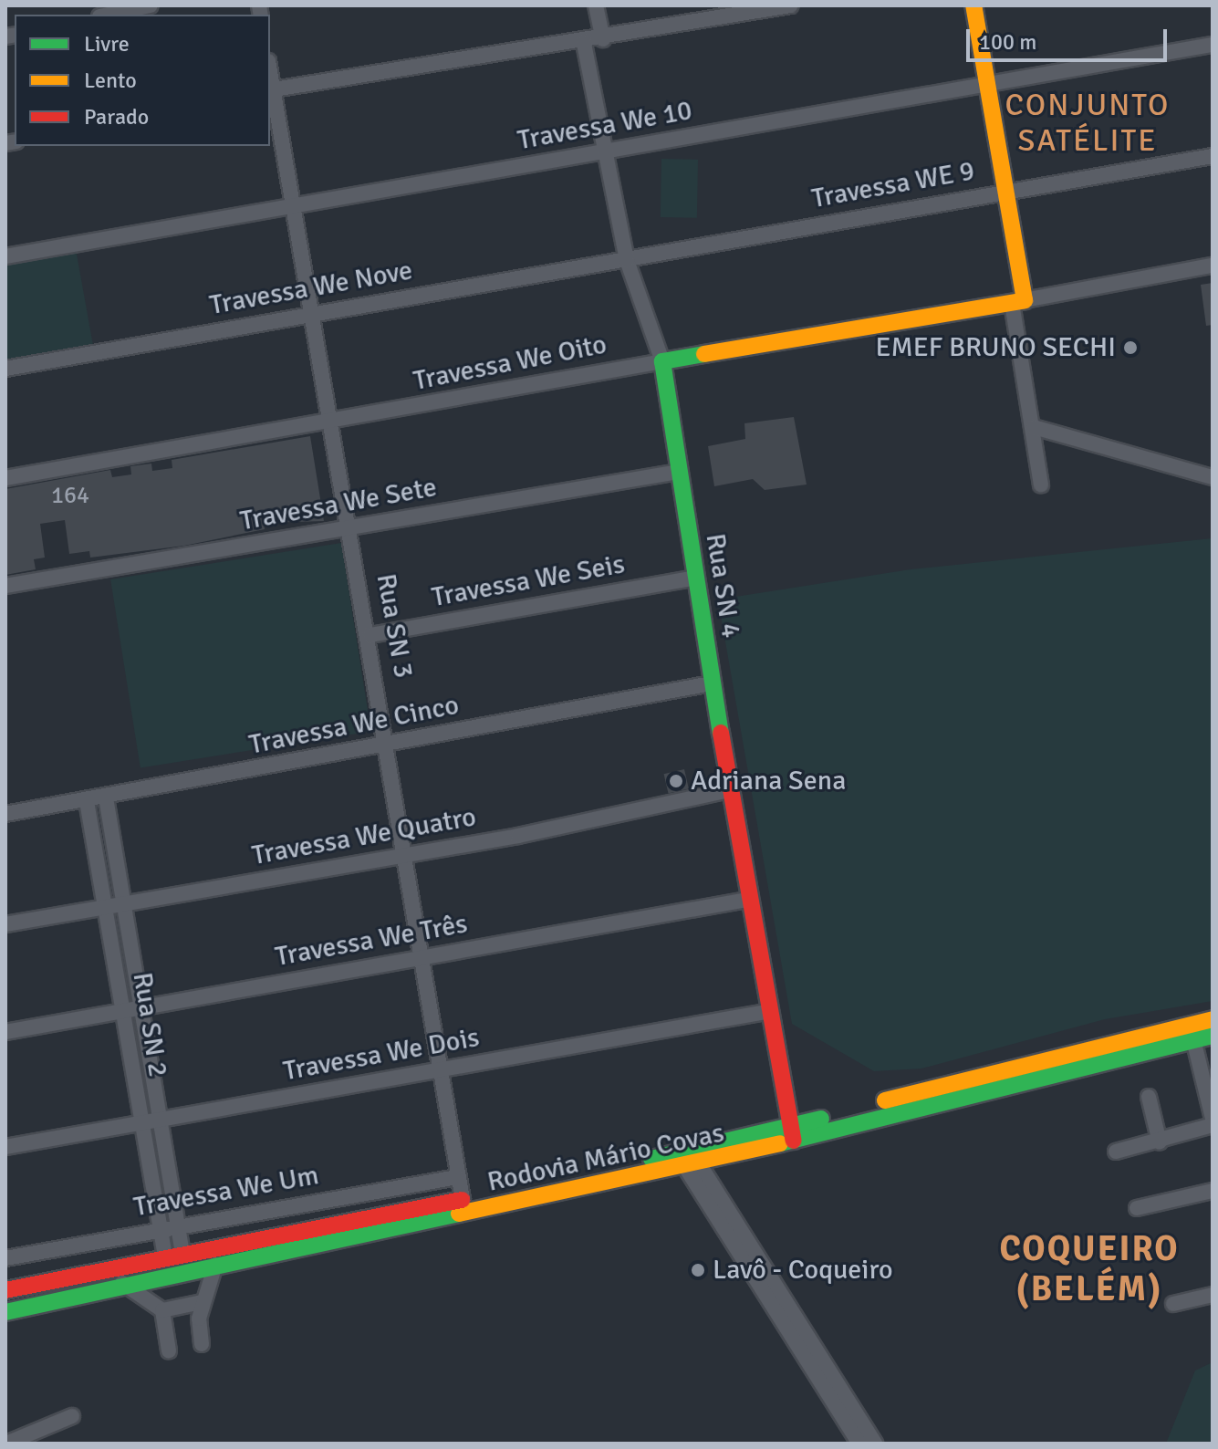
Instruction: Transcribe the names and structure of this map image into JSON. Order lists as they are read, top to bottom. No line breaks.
{"streets":{"main road":["Travessa We Oito","Rua SN 4","Rodovia Mário Covas"],"street":["Travessa We 10","Travessa WE 9","Travessa We Nove","Travessa We Sete","Travessa We Seis","Rua SN 3","Travessa We Cinco","Travessa We Quatro","Travessa We Três","Rua SN 2","Travessa We Dois","Travessa We Um"]},"crossings":[["Travessa We 10","Rua SN 4"],["Travessa We 10","Rua SN 3"],["Travessa WE 9","Travessa We Nove"],["Travessa WE 9","Rua SN 4"],["Travessa We Nove","Rua SN 4"],["Travessa We Nove","Rua SN 3"],["Travessa We Oito","Rua SN 4"],["Travessa We Oito","Rua SN 3"],["Travessa We Sete","Rua SN 4"],["Travessa We Sete","Rua SN 3"],["Travessa We Seis","Rua SN 4"],["Travessa We Seis","Rua SN 3"],["Rua SN 4","Travessa We Cinco"],["Rua SN 4","Travessa We Quatro"],["Rua SN 4","Travessa We Três"],["Rua SN 4","Travessa We Dois"],["Rua SN 4","Rodovia Mário Covas"],["Rua SN 3","Travessa We Cinco"],["Rua SN 3","Travessa We Quatro"],["Rua SN 3","Travessa We Três"],["Rua SN 3","Travessa We Dois"],["Rua SN 3","Rodovia Mário Covas"],["Rua SN 3","Travessa We Um"],["Travessa We Cinco","Rua SN 2"],["Travessa We Quatro","Rua SN 2"],["Travessa We Três","Rua SN 2"],["Rua SN 2","Travessa We Dois"],["Rua SN 2","Rodovia Mário Covas"],["Rua SN 2","Travessa We Um"]],"districts":["CONJUNTO SATÉLITE","COQUEIRO (BELÉM)"],"places":["EMEF BRUNO SECHI","Adriana Sena","Lavô - Coqueiro"],"house_numbers":["164"],"legend":["Livre","Lento","Parado"],"scale_bar":"100 m"}
